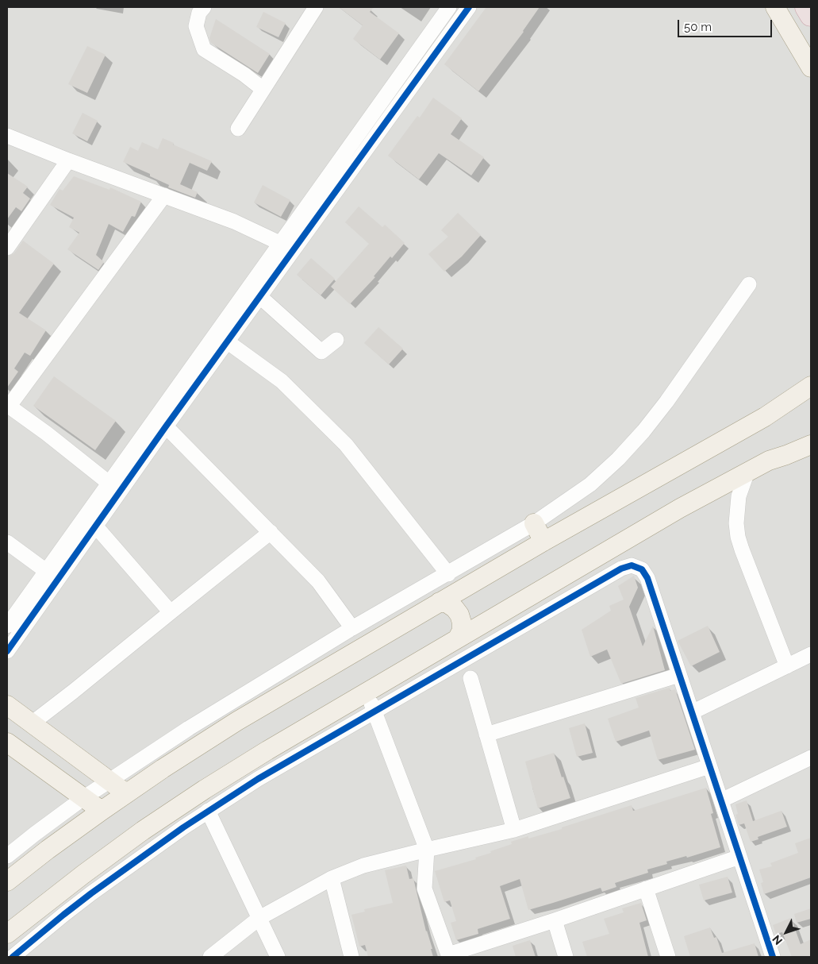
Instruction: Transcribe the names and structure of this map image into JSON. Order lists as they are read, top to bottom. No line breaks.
{"scale_bar":"50 m","north":"bottom left"}
